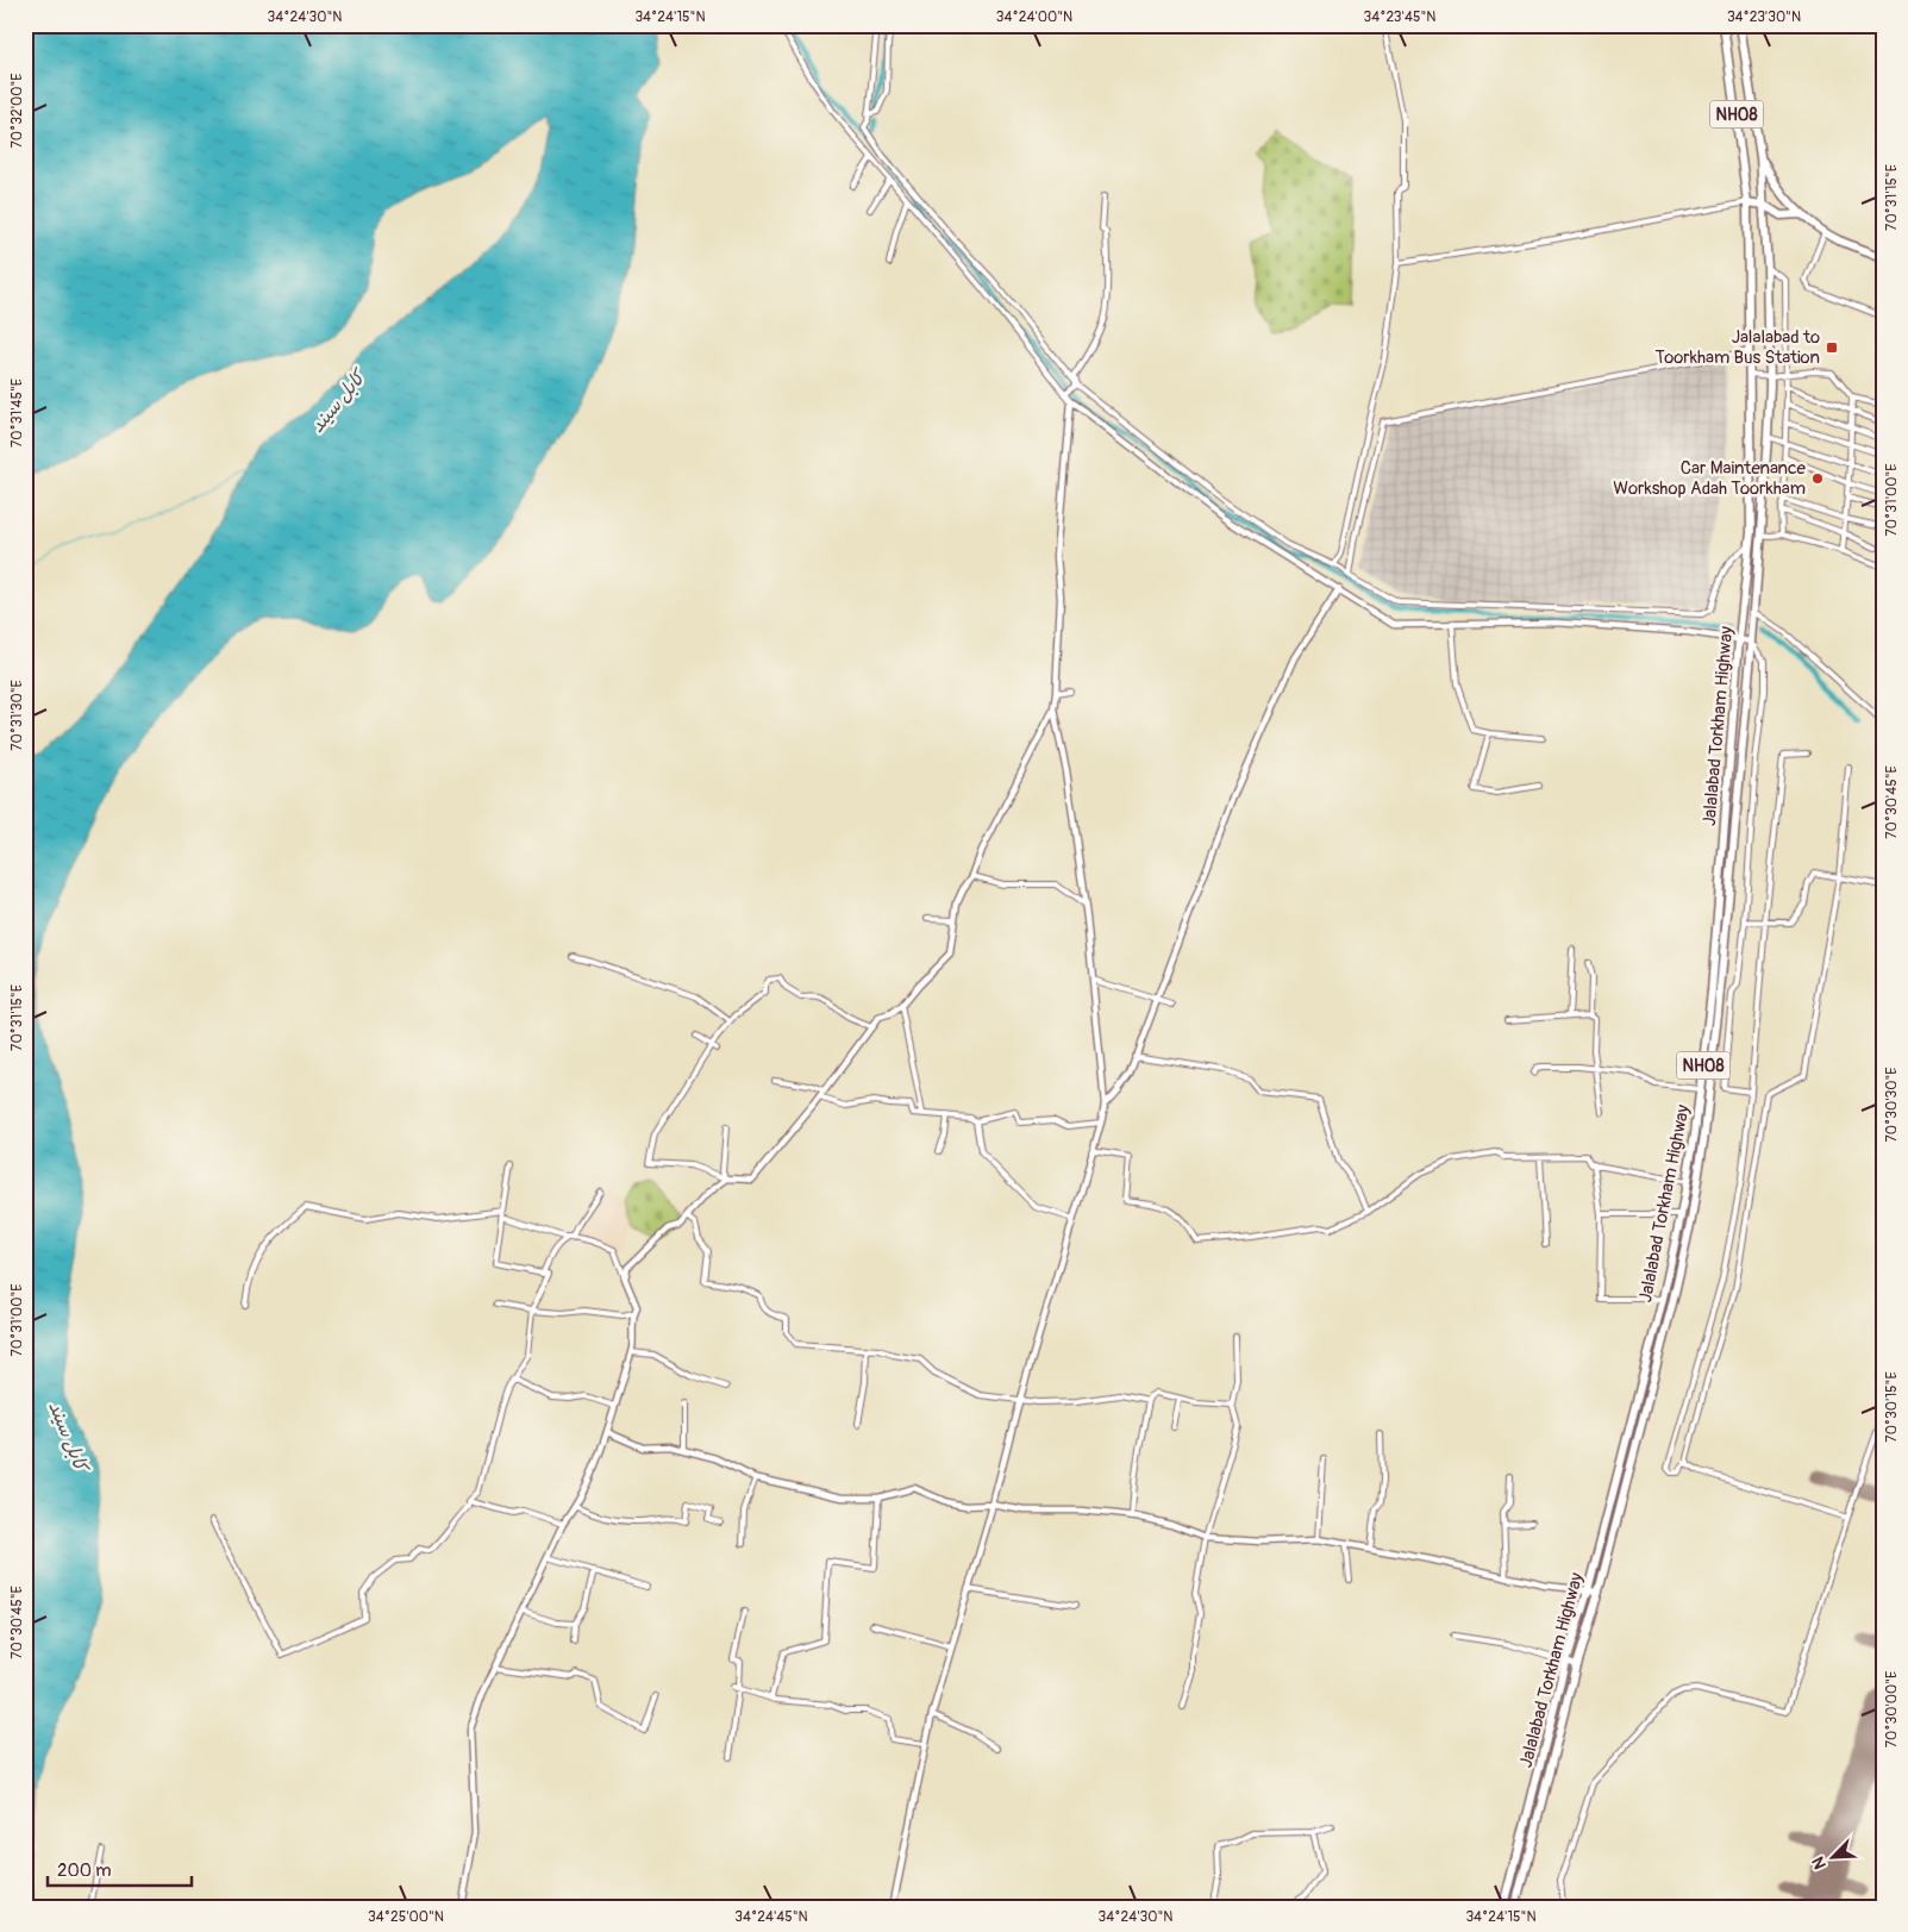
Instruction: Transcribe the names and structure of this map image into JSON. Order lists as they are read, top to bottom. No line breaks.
{"streets":{"highway":["NH08","Jalalabad Torkham Highway"]},"crossings":[["NH08","Jalalabad Torkham Highway"]],"water":["کابل سيند"],"places":{"transit":["Jalalabad to Toorkham Bus Station"],"other":["Car Maintenance Workshop Adah Toorkham"]},"scale_bar":"200 m","north":"bottom left","coordinates":["34°24'30\"N","34°24'15\"N","34°24'00\"N","34°23'45\"N","34°23'30\"N","70°32'00\"E","70°31'15\"E","70°31'45\"E","70°31'00\"E","70°31'30\"E","70°30'45\"E","70°30'30\"E","70°30'15\"E","70°30'00\"E","34°25'00\"N","34°24'45\"N"]}
